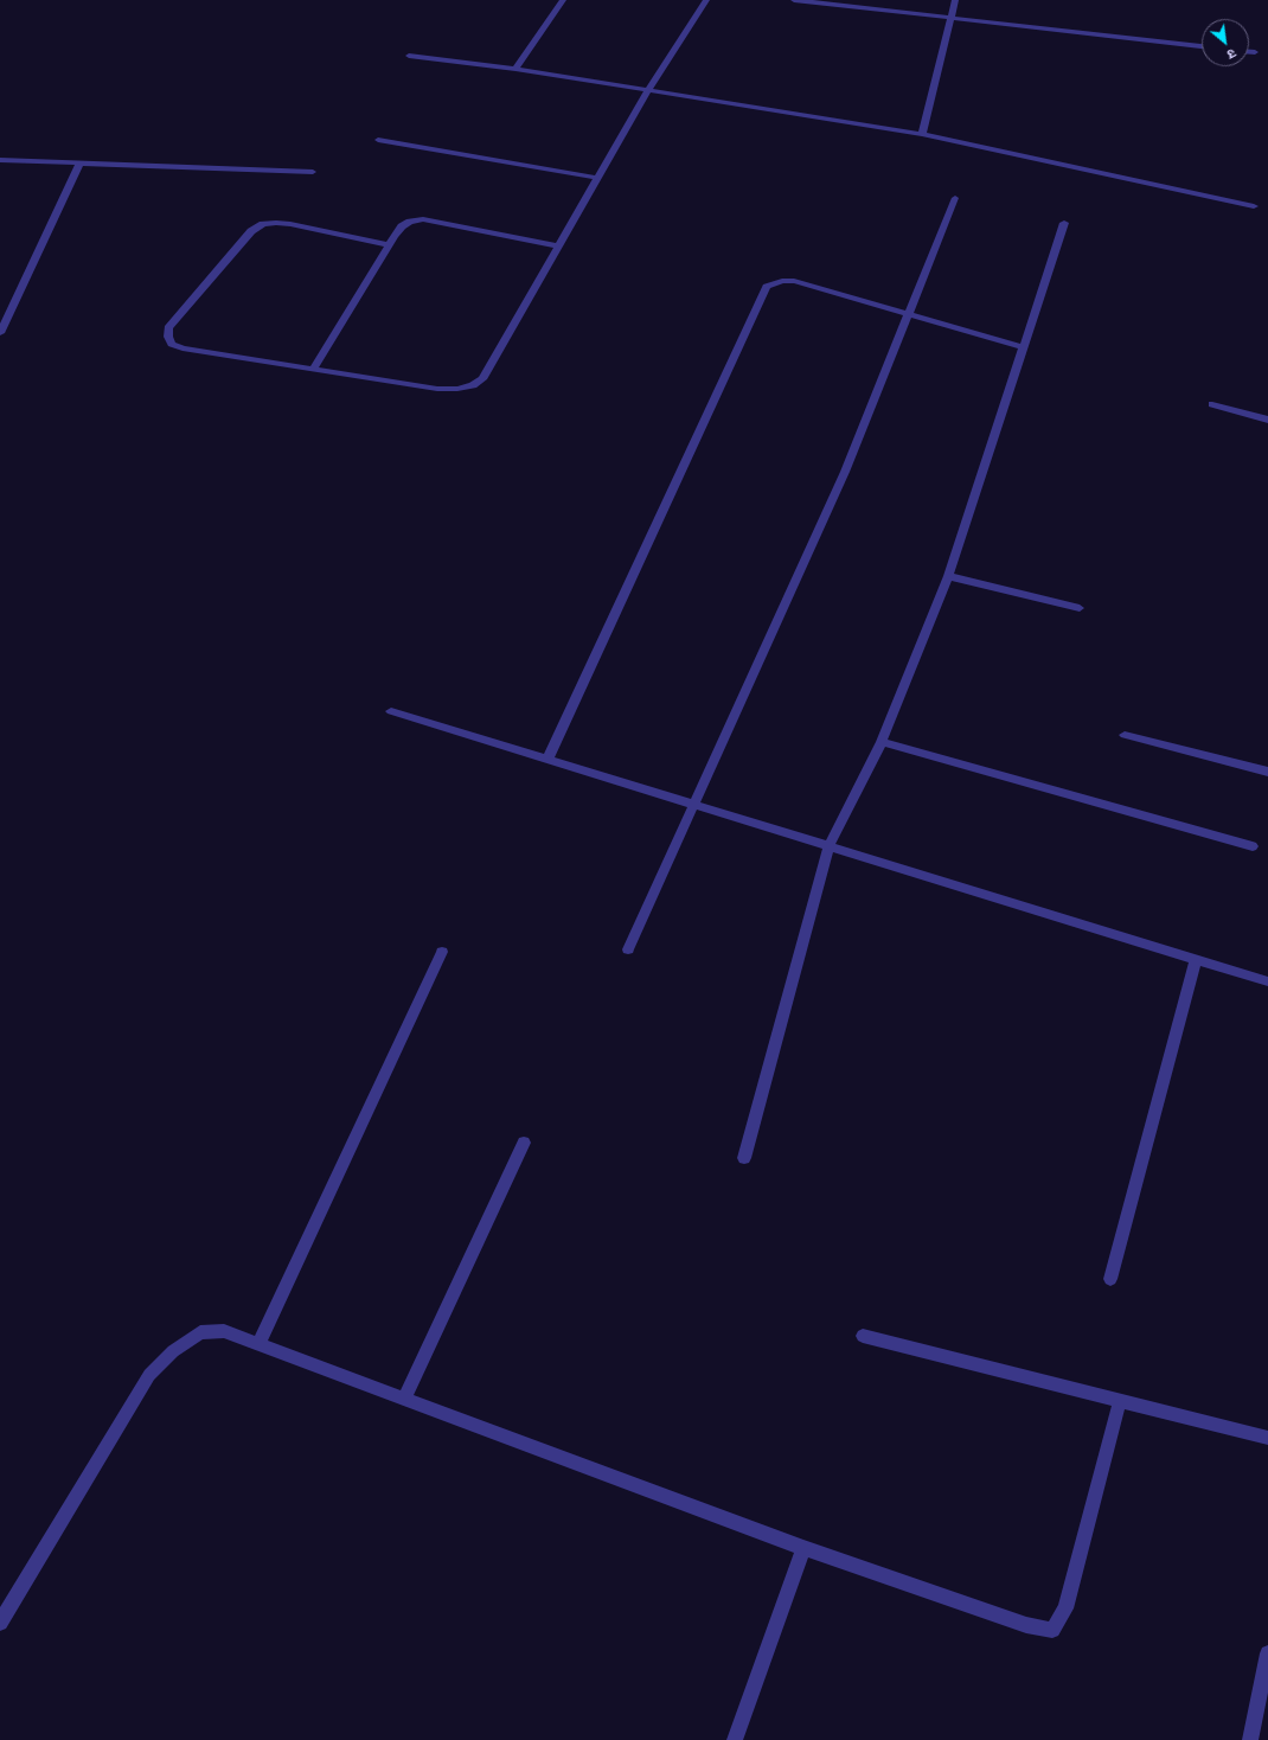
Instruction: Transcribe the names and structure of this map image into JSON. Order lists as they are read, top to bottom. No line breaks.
{"north":"bottom right"}
